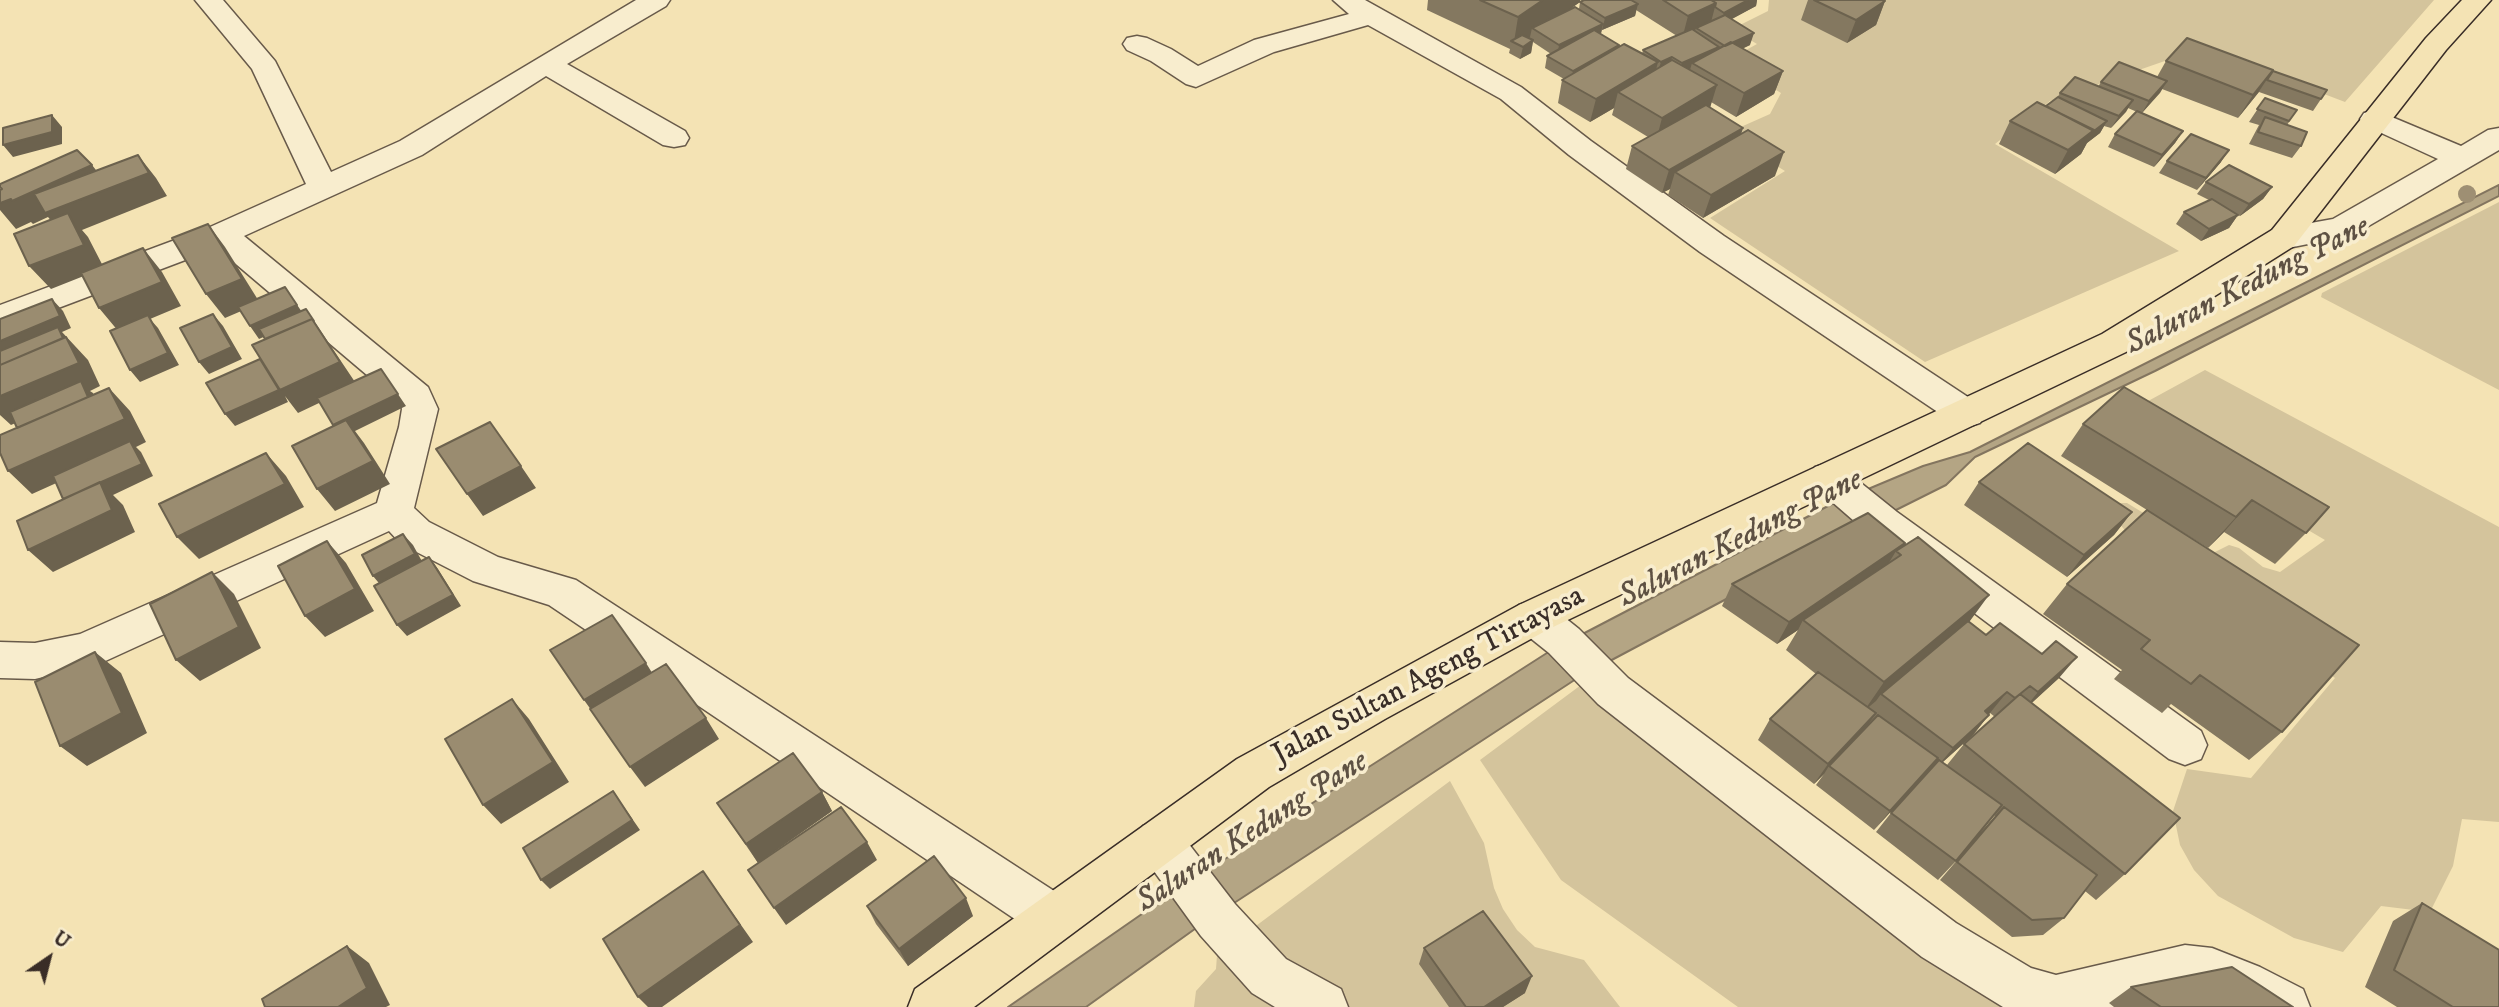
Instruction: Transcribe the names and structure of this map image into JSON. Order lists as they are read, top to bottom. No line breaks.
{"streets":{"main road":["Jalan Sultan Ageng Tirtayasa"]},"water":["Saluran Kedung Pane"],"north":"top right"}
